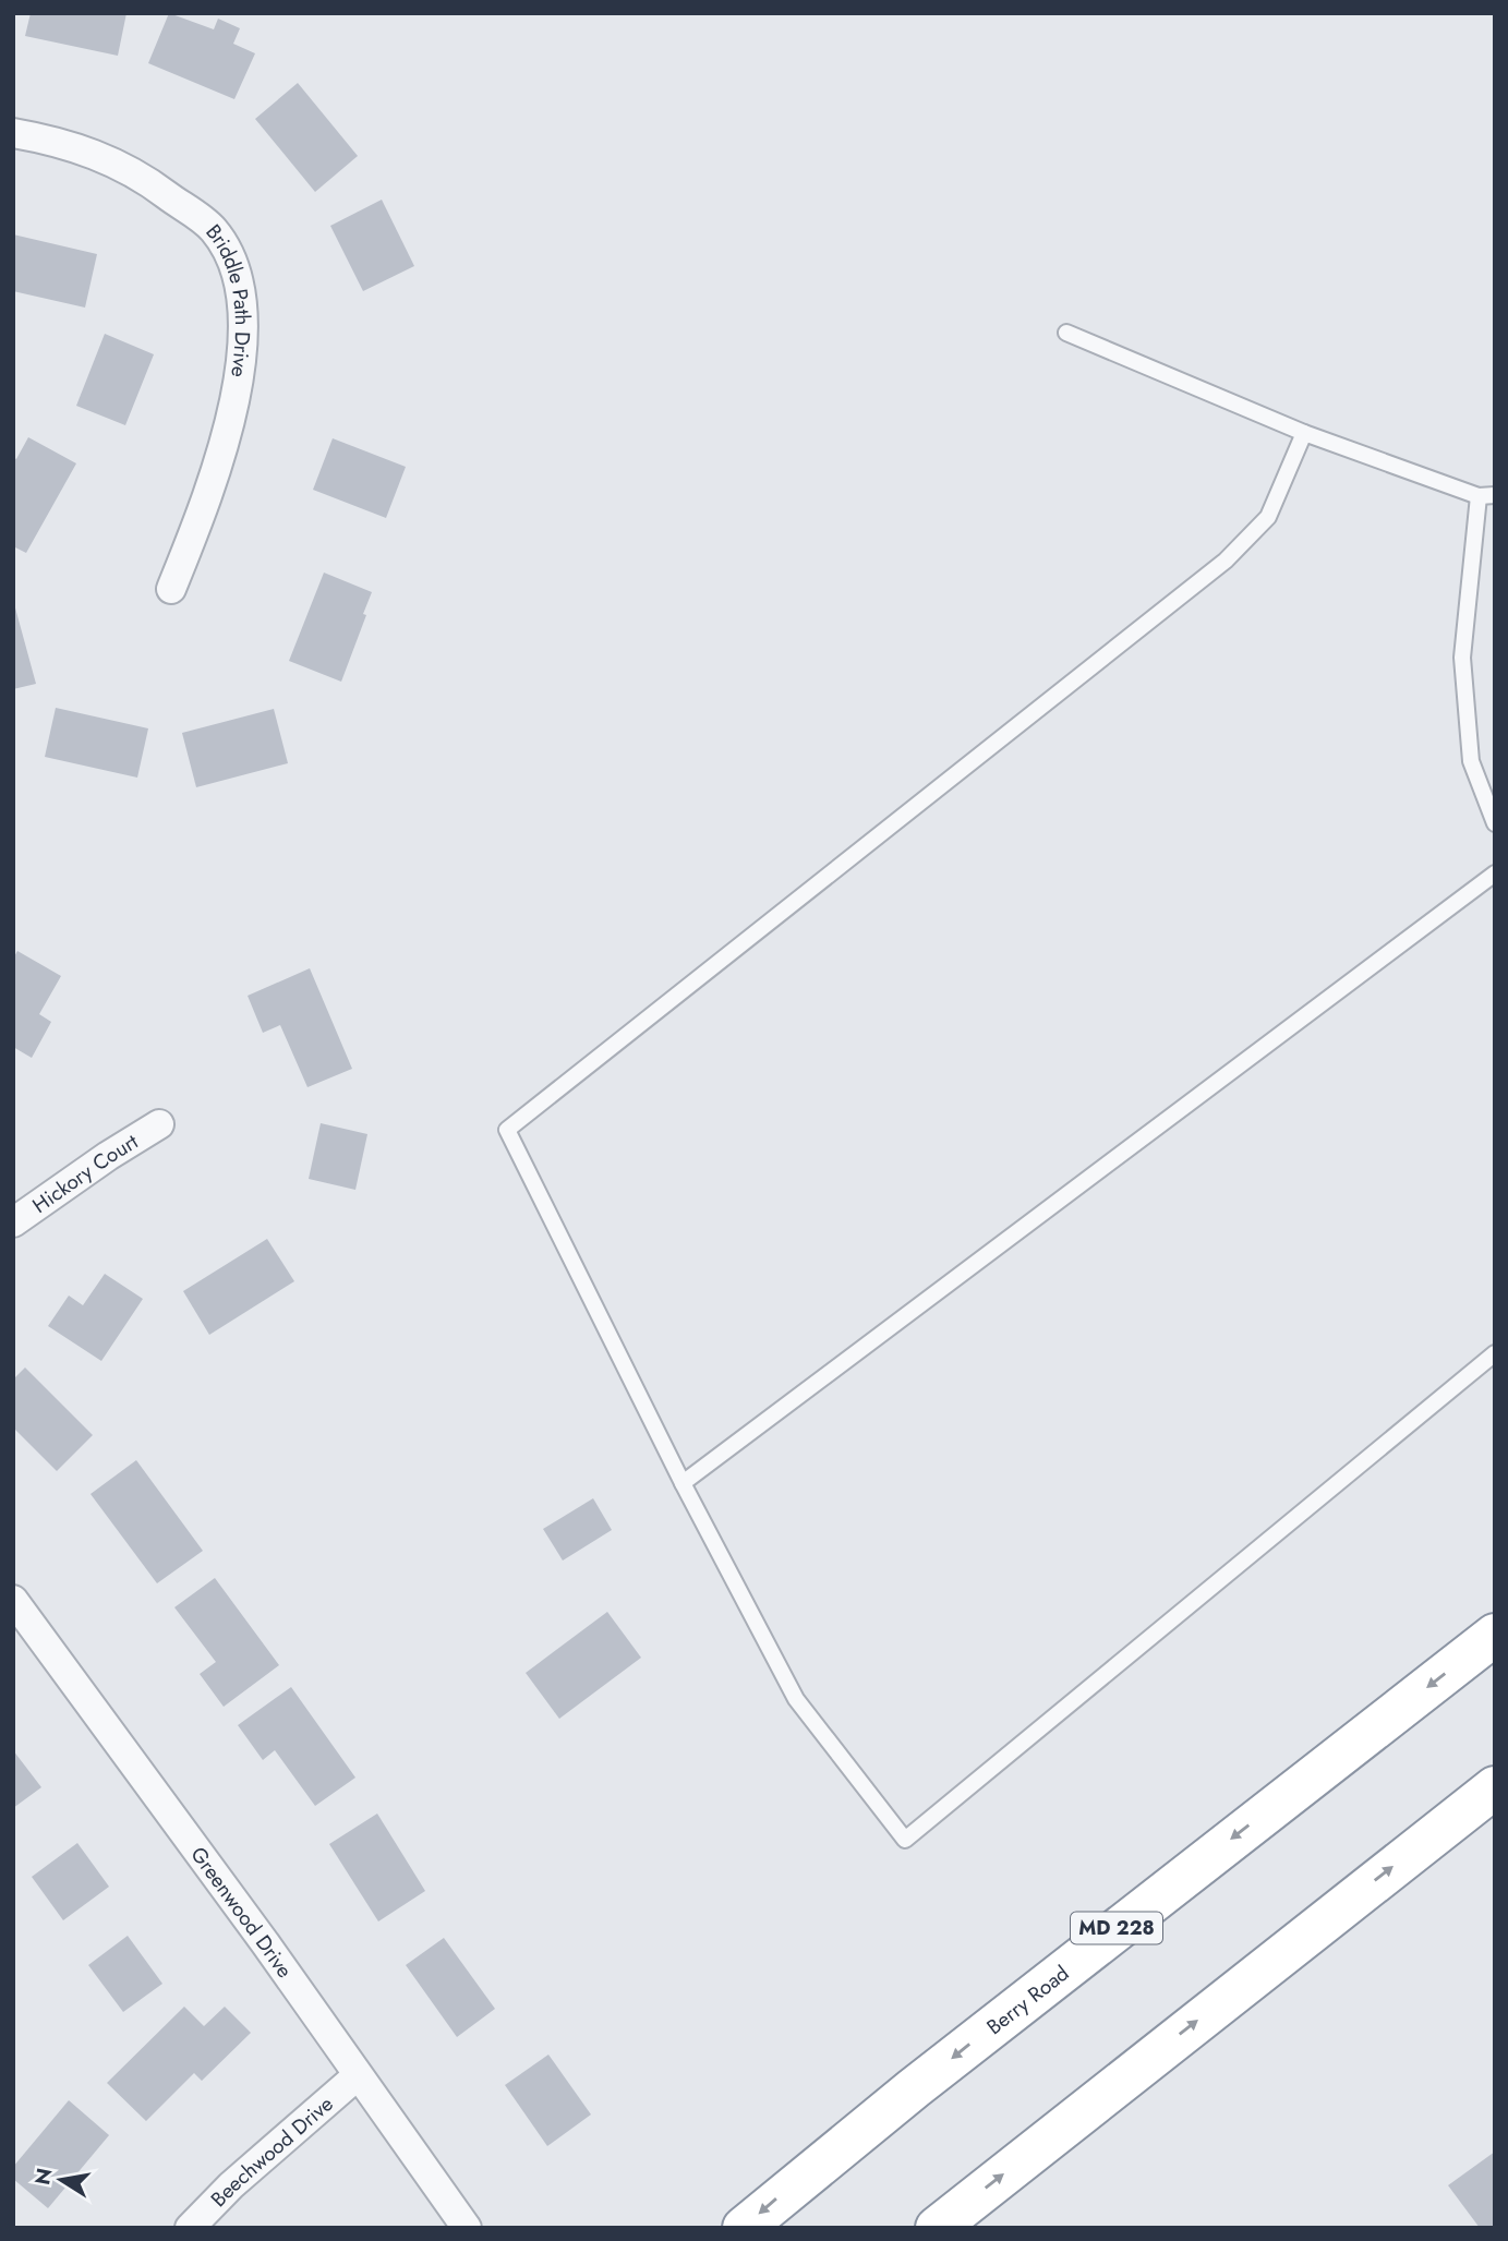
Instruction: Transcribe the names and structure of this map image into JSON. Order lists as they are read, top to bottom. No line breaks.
{"streets":{"highway":["MD 228","Berry Road"],"street":["Briddle Path Drive","Hickory Court","Greenwood Drive","Beechwood Drive"]},"crossings":[["Greenwood Drive","Beechwood Drive"]],"north":"left"}
